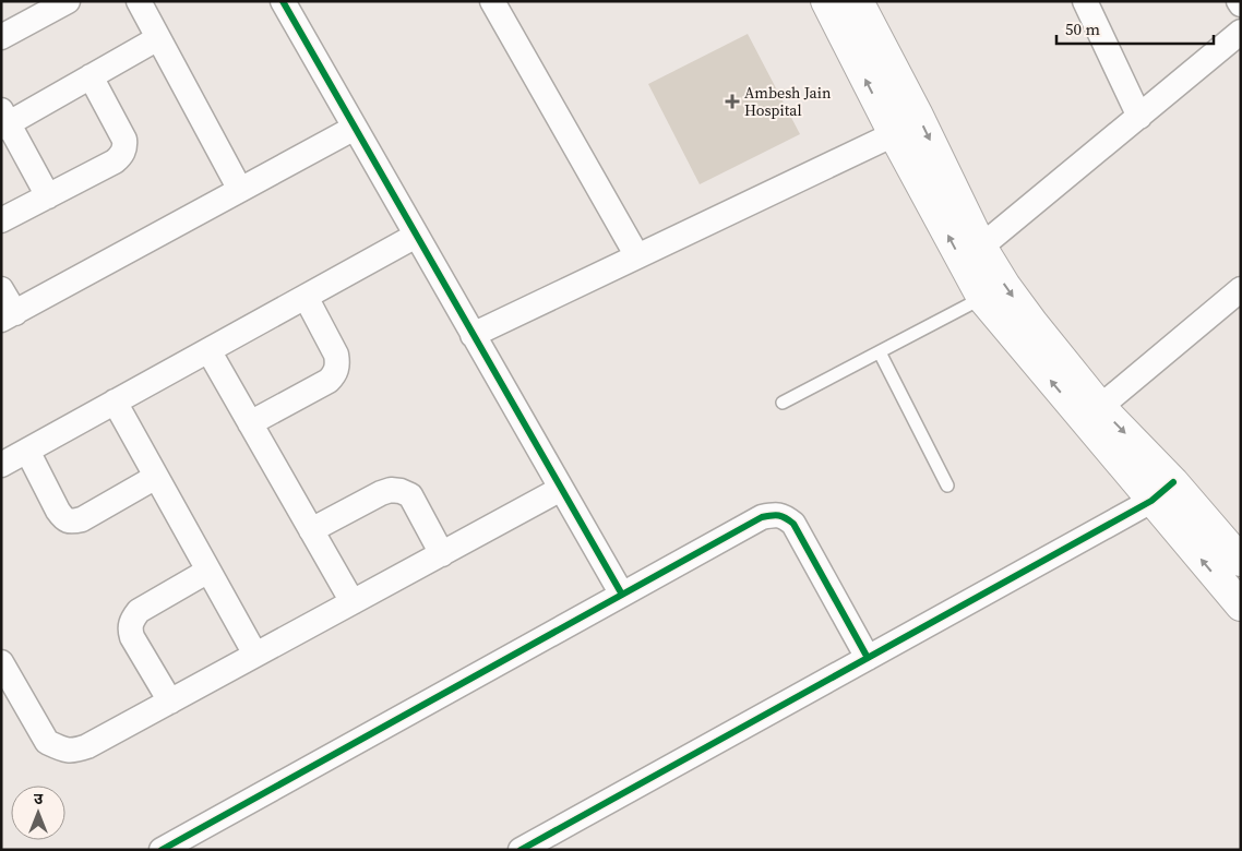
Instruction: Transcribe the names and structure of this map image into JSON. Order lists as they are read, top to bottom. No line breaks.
{"places":{"health":["Ambesh Jain Hospital"]},"scale_bar":"50 m","north":"top"}
